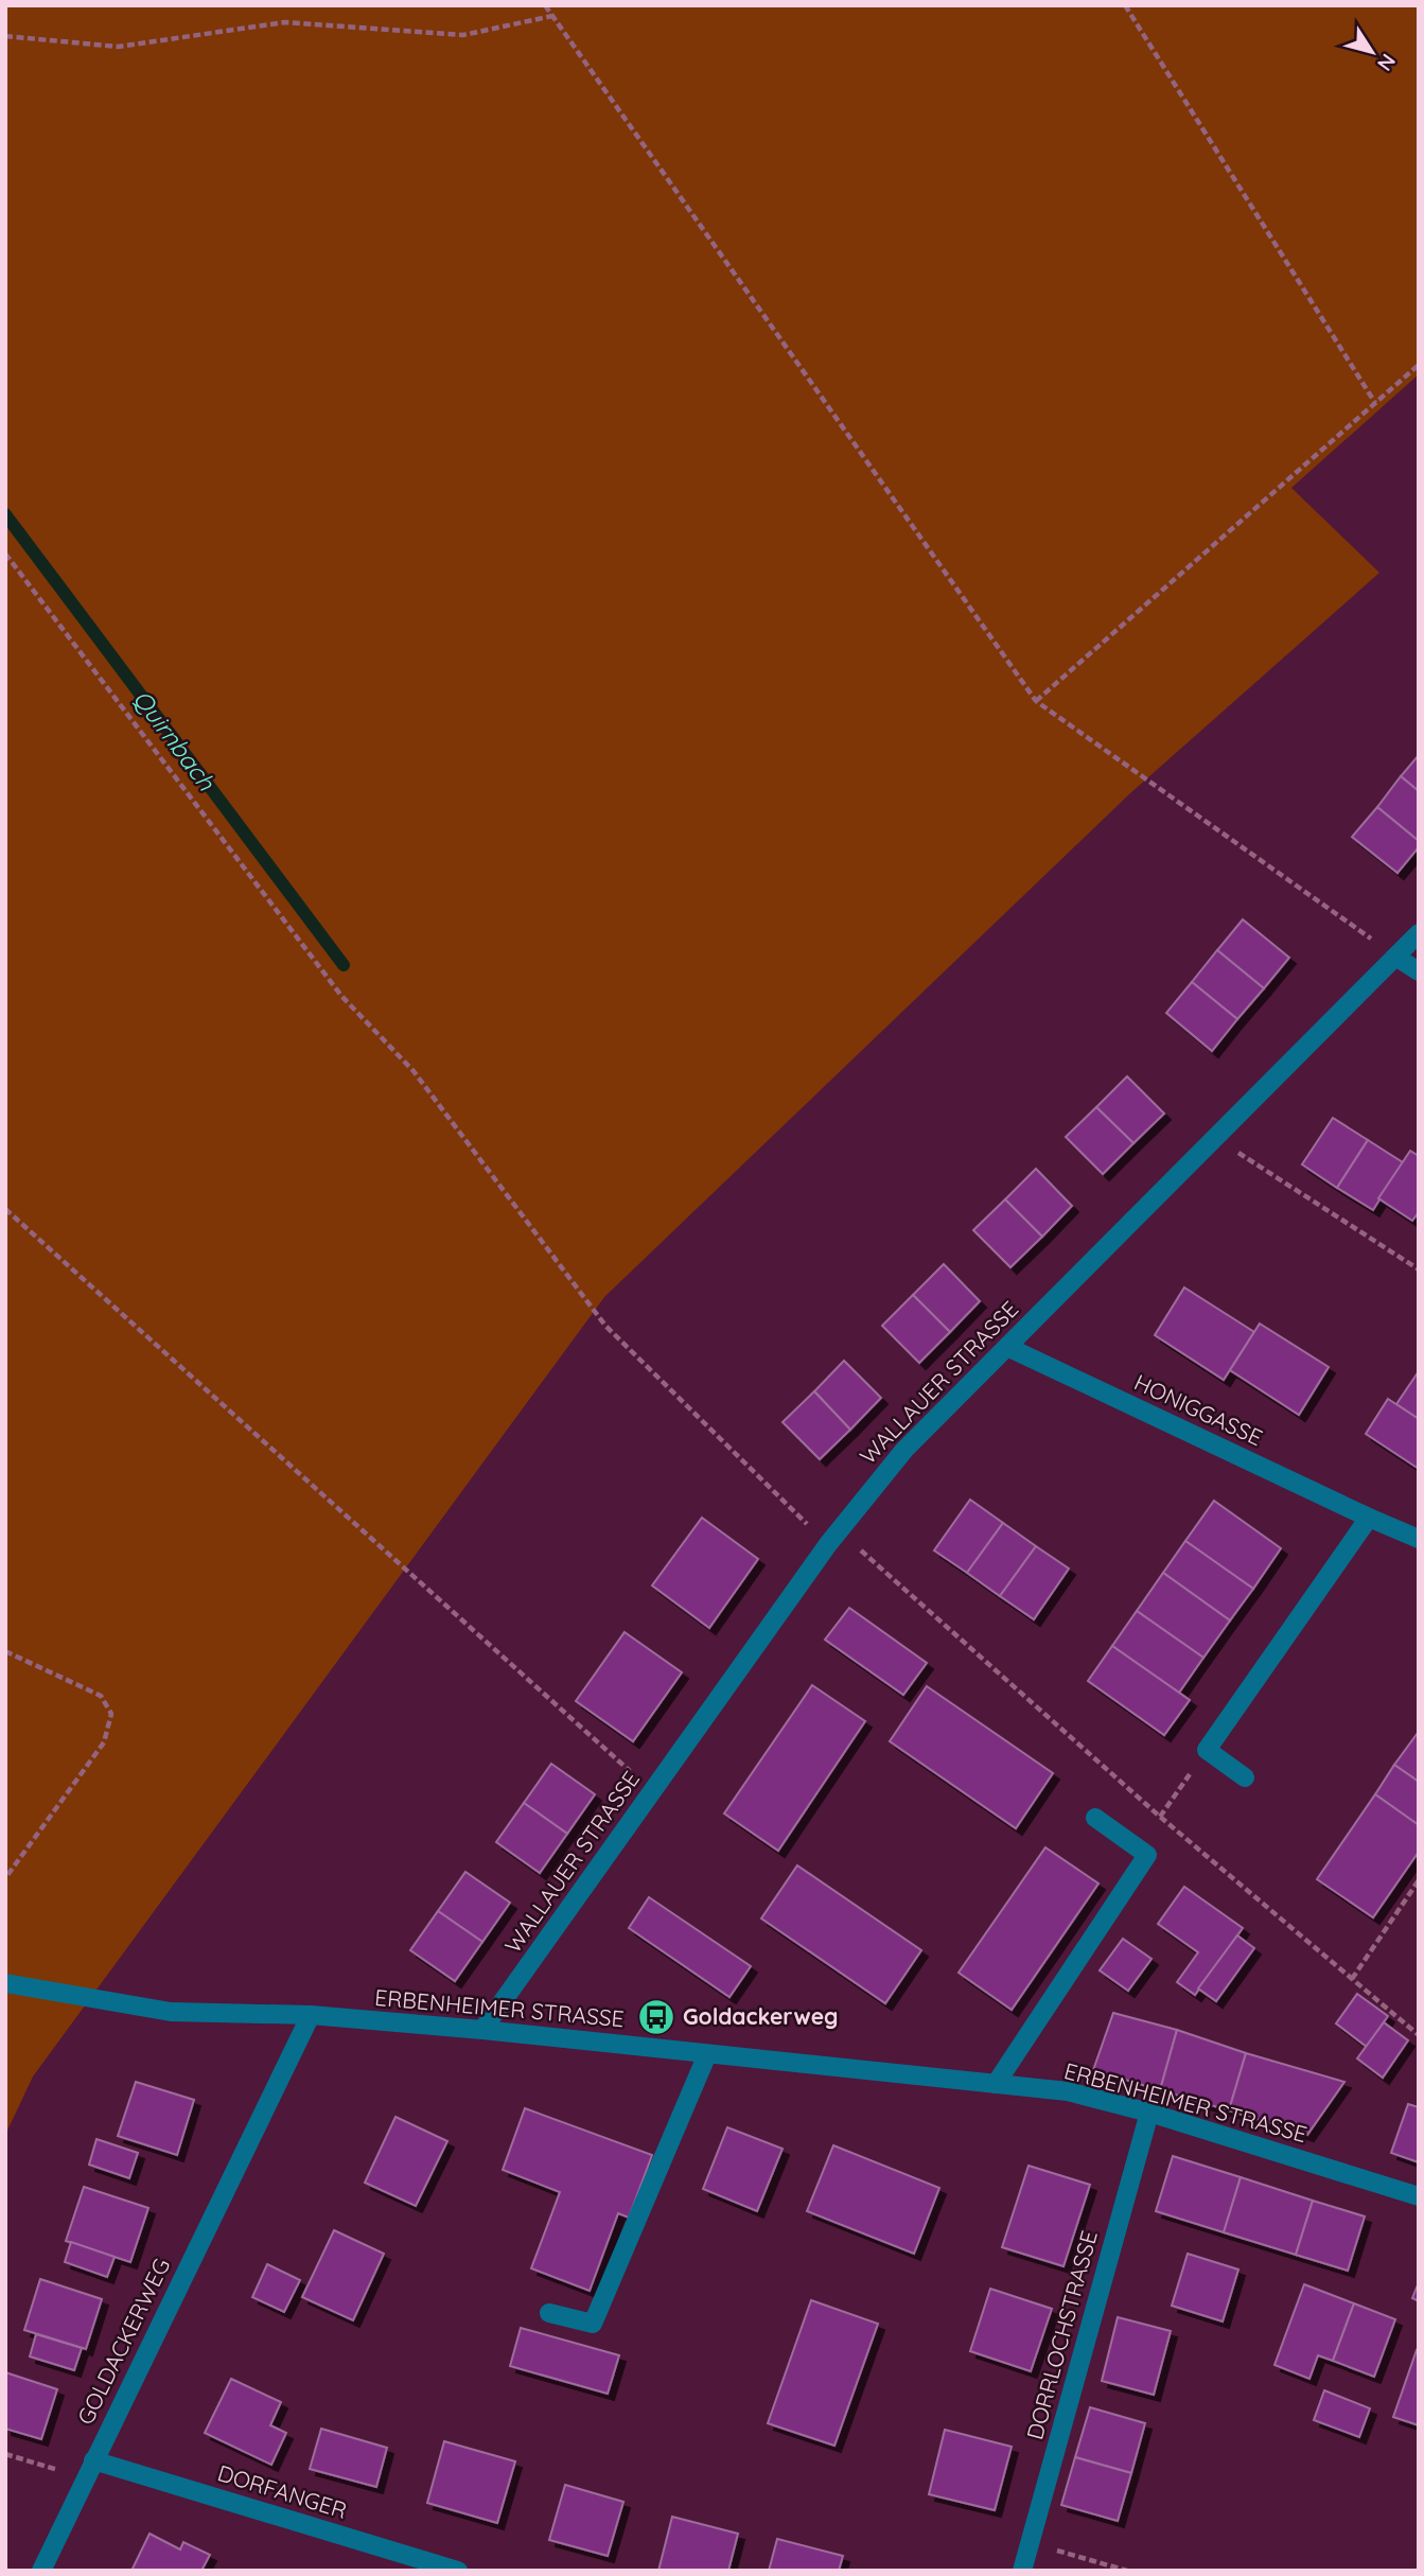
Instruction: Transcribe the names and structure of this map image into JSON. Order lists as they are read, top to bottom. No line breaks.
{"streets":{"street":["WALLAUER STRASSE","HONIGGASSE","ERBENHEIMER STRASSE","DORRLOCHSTRASSE","GOLDACKERWEG","DORFANGER"]},"crossings":[["WALLAUER STRASSE","HONIGGASSE"],["WALLAUER STRASSE","ERBENHEIMER STRASSE"],["ERBENHEIMER STRASSE","DORRLOCHSTRASSE"],["ERBENHEIMER STRASSE","GOLDACKERWEG"],["GOLDACKERWEG","DORFANGER"]],"water":["Quirnbach"],"places":{"bus stop":["Goldackerweg"]},"north":"bottom right"}
